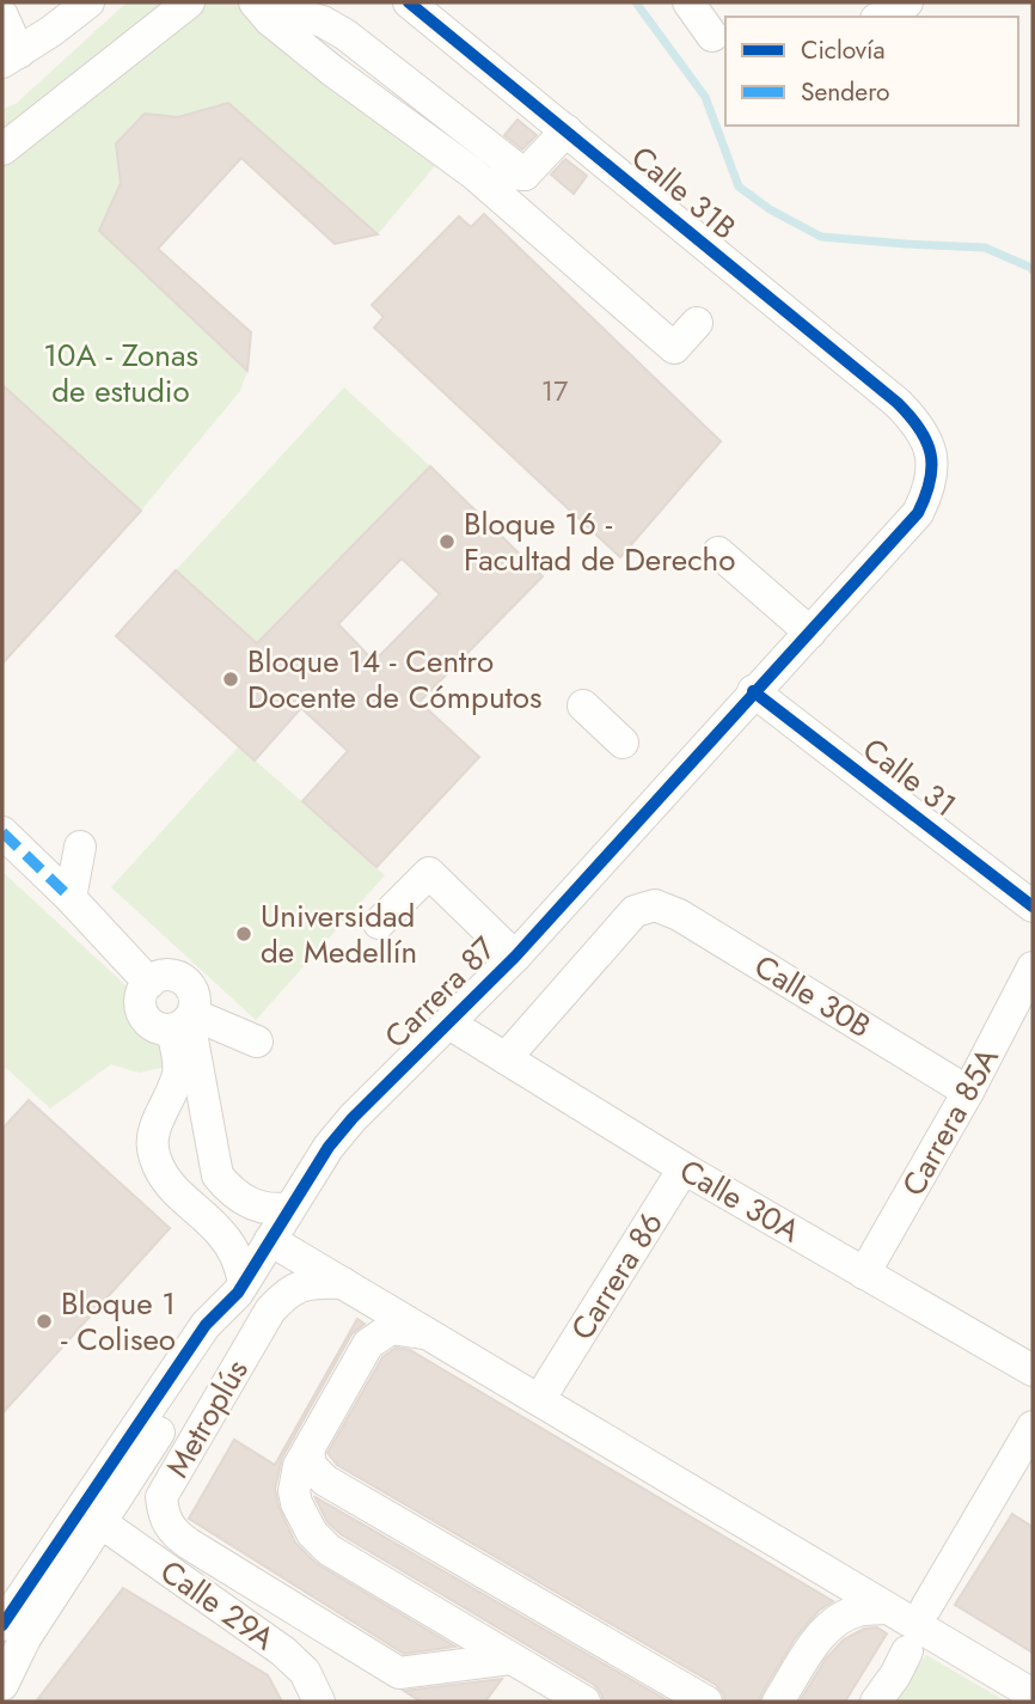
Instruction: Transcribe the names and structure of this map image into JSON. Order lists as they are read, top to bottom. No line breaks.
{"streets":{"street":["Calle 31B","Calle 31","Carrera 87","Calle 30B","Carrera 85A","Calle 30A","Carrera 86","Metroplús","Calle 29A"]},"crossings":[["Calle 31B","Carrera 87"],["Calle 31","Carrera 87"],["Carrera 87","Calle 30A"],["Carrera 87","Calle 29A"],["Calle 30B","Carrera 85A"],["Calle 30B","Calle 30A"],["Carrera 85A","Calle 30A"],["Calle 30A","Carrera 86"]],"parks":["10A - Zonas de estudio"],"places":["Bloque 16 - Facultad de Derecho","Bloque 14 - Centro Docente de Cómputos","Universidad de Medellín","Bloque 1 - Coliseo"],"house_numbers":["17"],"legend":["Ciclovía","Sendero"]}
